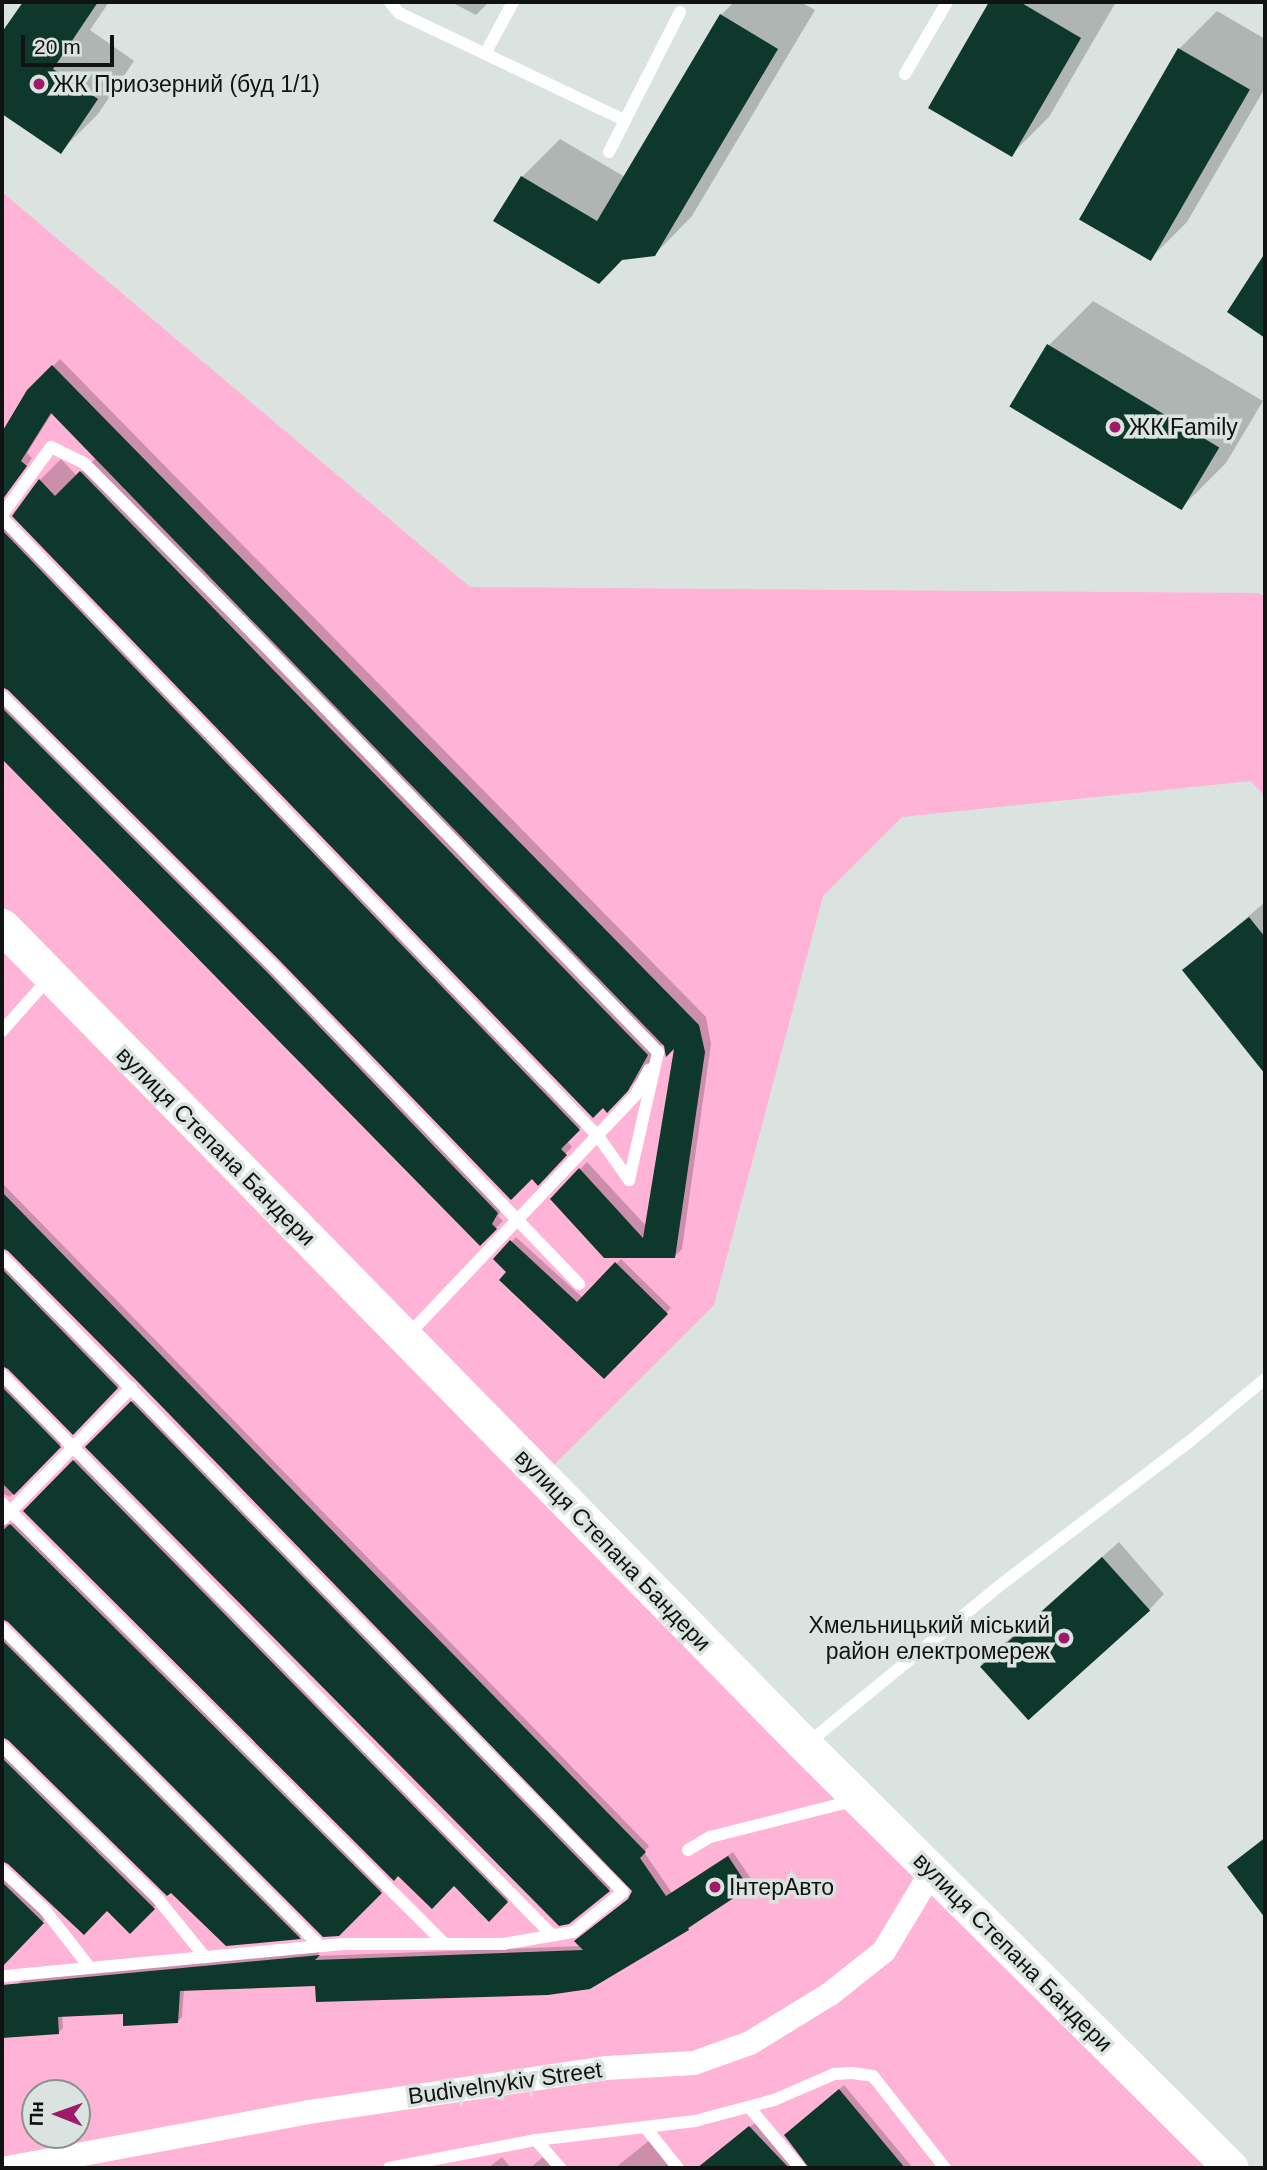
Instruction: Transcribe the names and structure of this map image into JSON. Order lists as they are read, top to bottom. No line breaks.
{"streets":{"main road":["вулиця Степана Бандери"],"street":["Budivelnykiv Street"]},"crossings":[["вулиця Степана Бандери","Budivelnykiv Street"]],"places":["ЖК Приозерний (буд 1/1)","ЖК Family","Хмельницький міський район електромереж","ІнтерАвто"],"scale_bar":"20 m","north":"left"}
